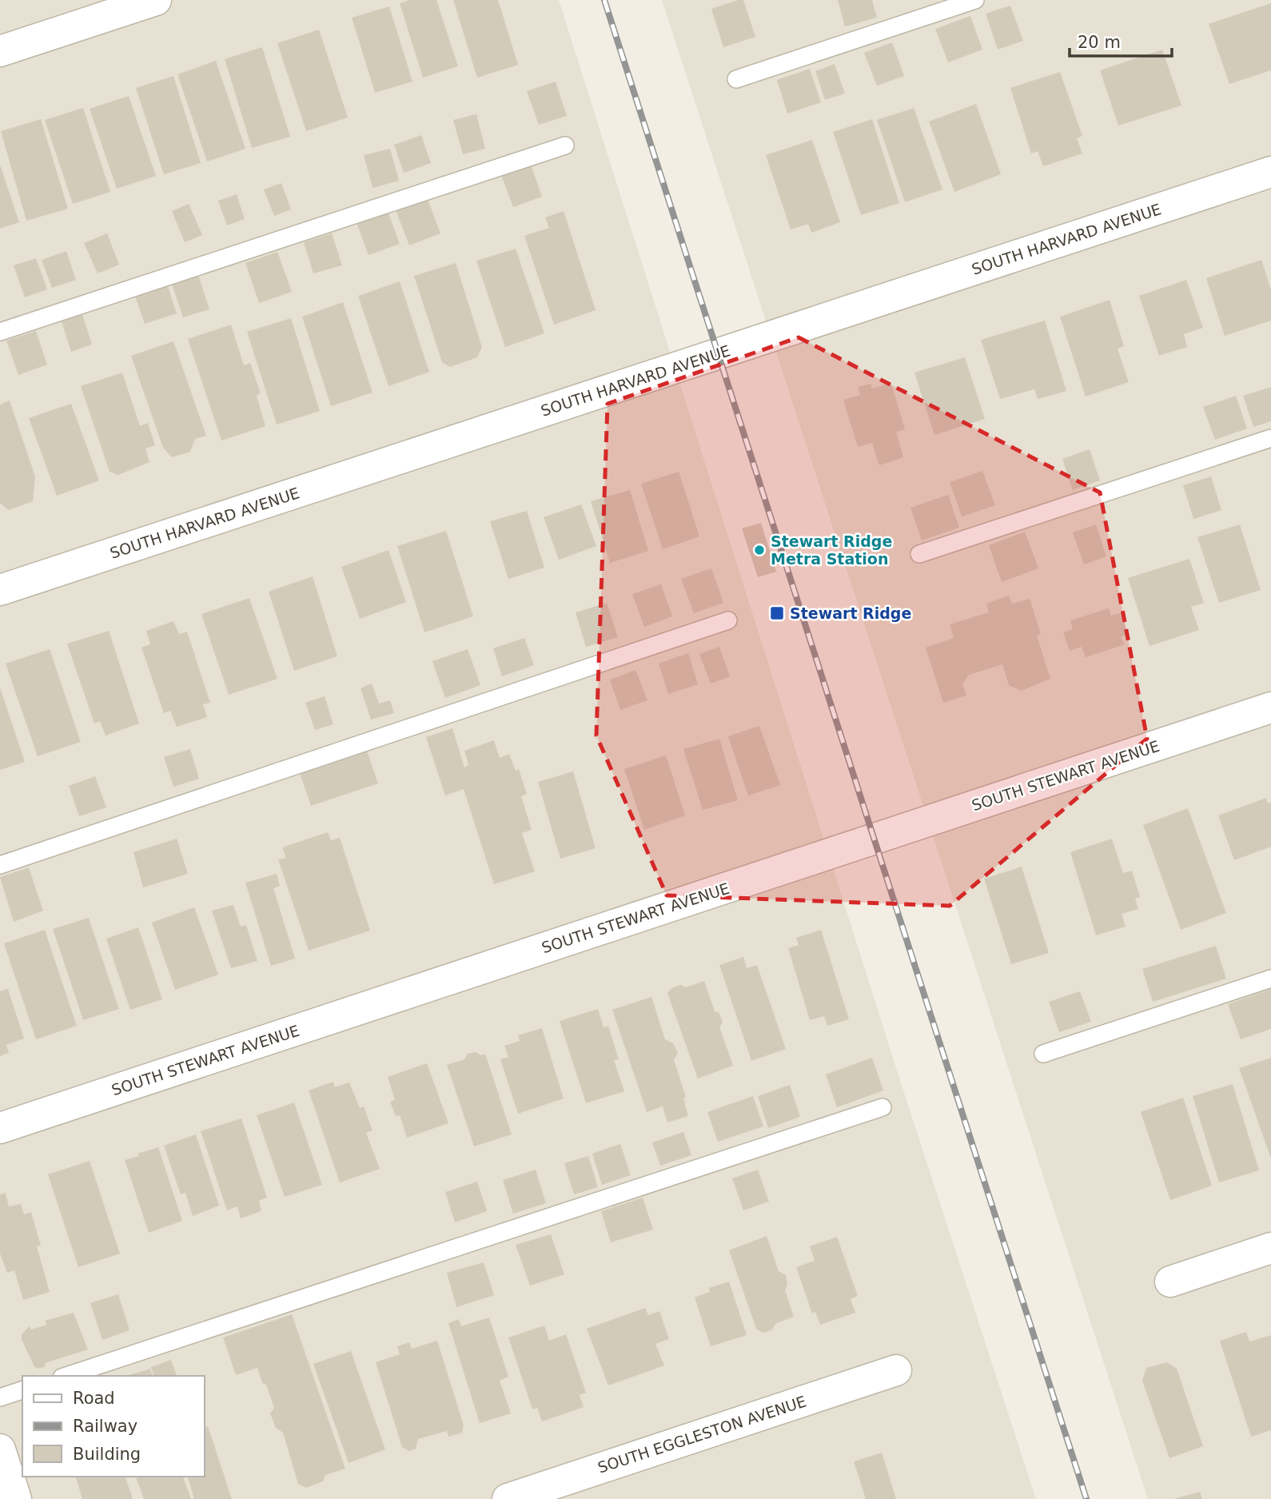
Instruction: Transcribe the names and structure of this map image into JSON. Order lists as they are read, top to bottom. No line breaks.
{"streets":{"street":["SOUTH HARVARD AVENUE","SOUTH STEWART AVENUE","SOUTH EGGLESTON AVENUE"]},"places":{"other":["Stewart Ridge Metra Station"],"transit":["Stewart Ridge"]},"legend":["Road","Railway","Building"],"scale_bar":"20 m"}
